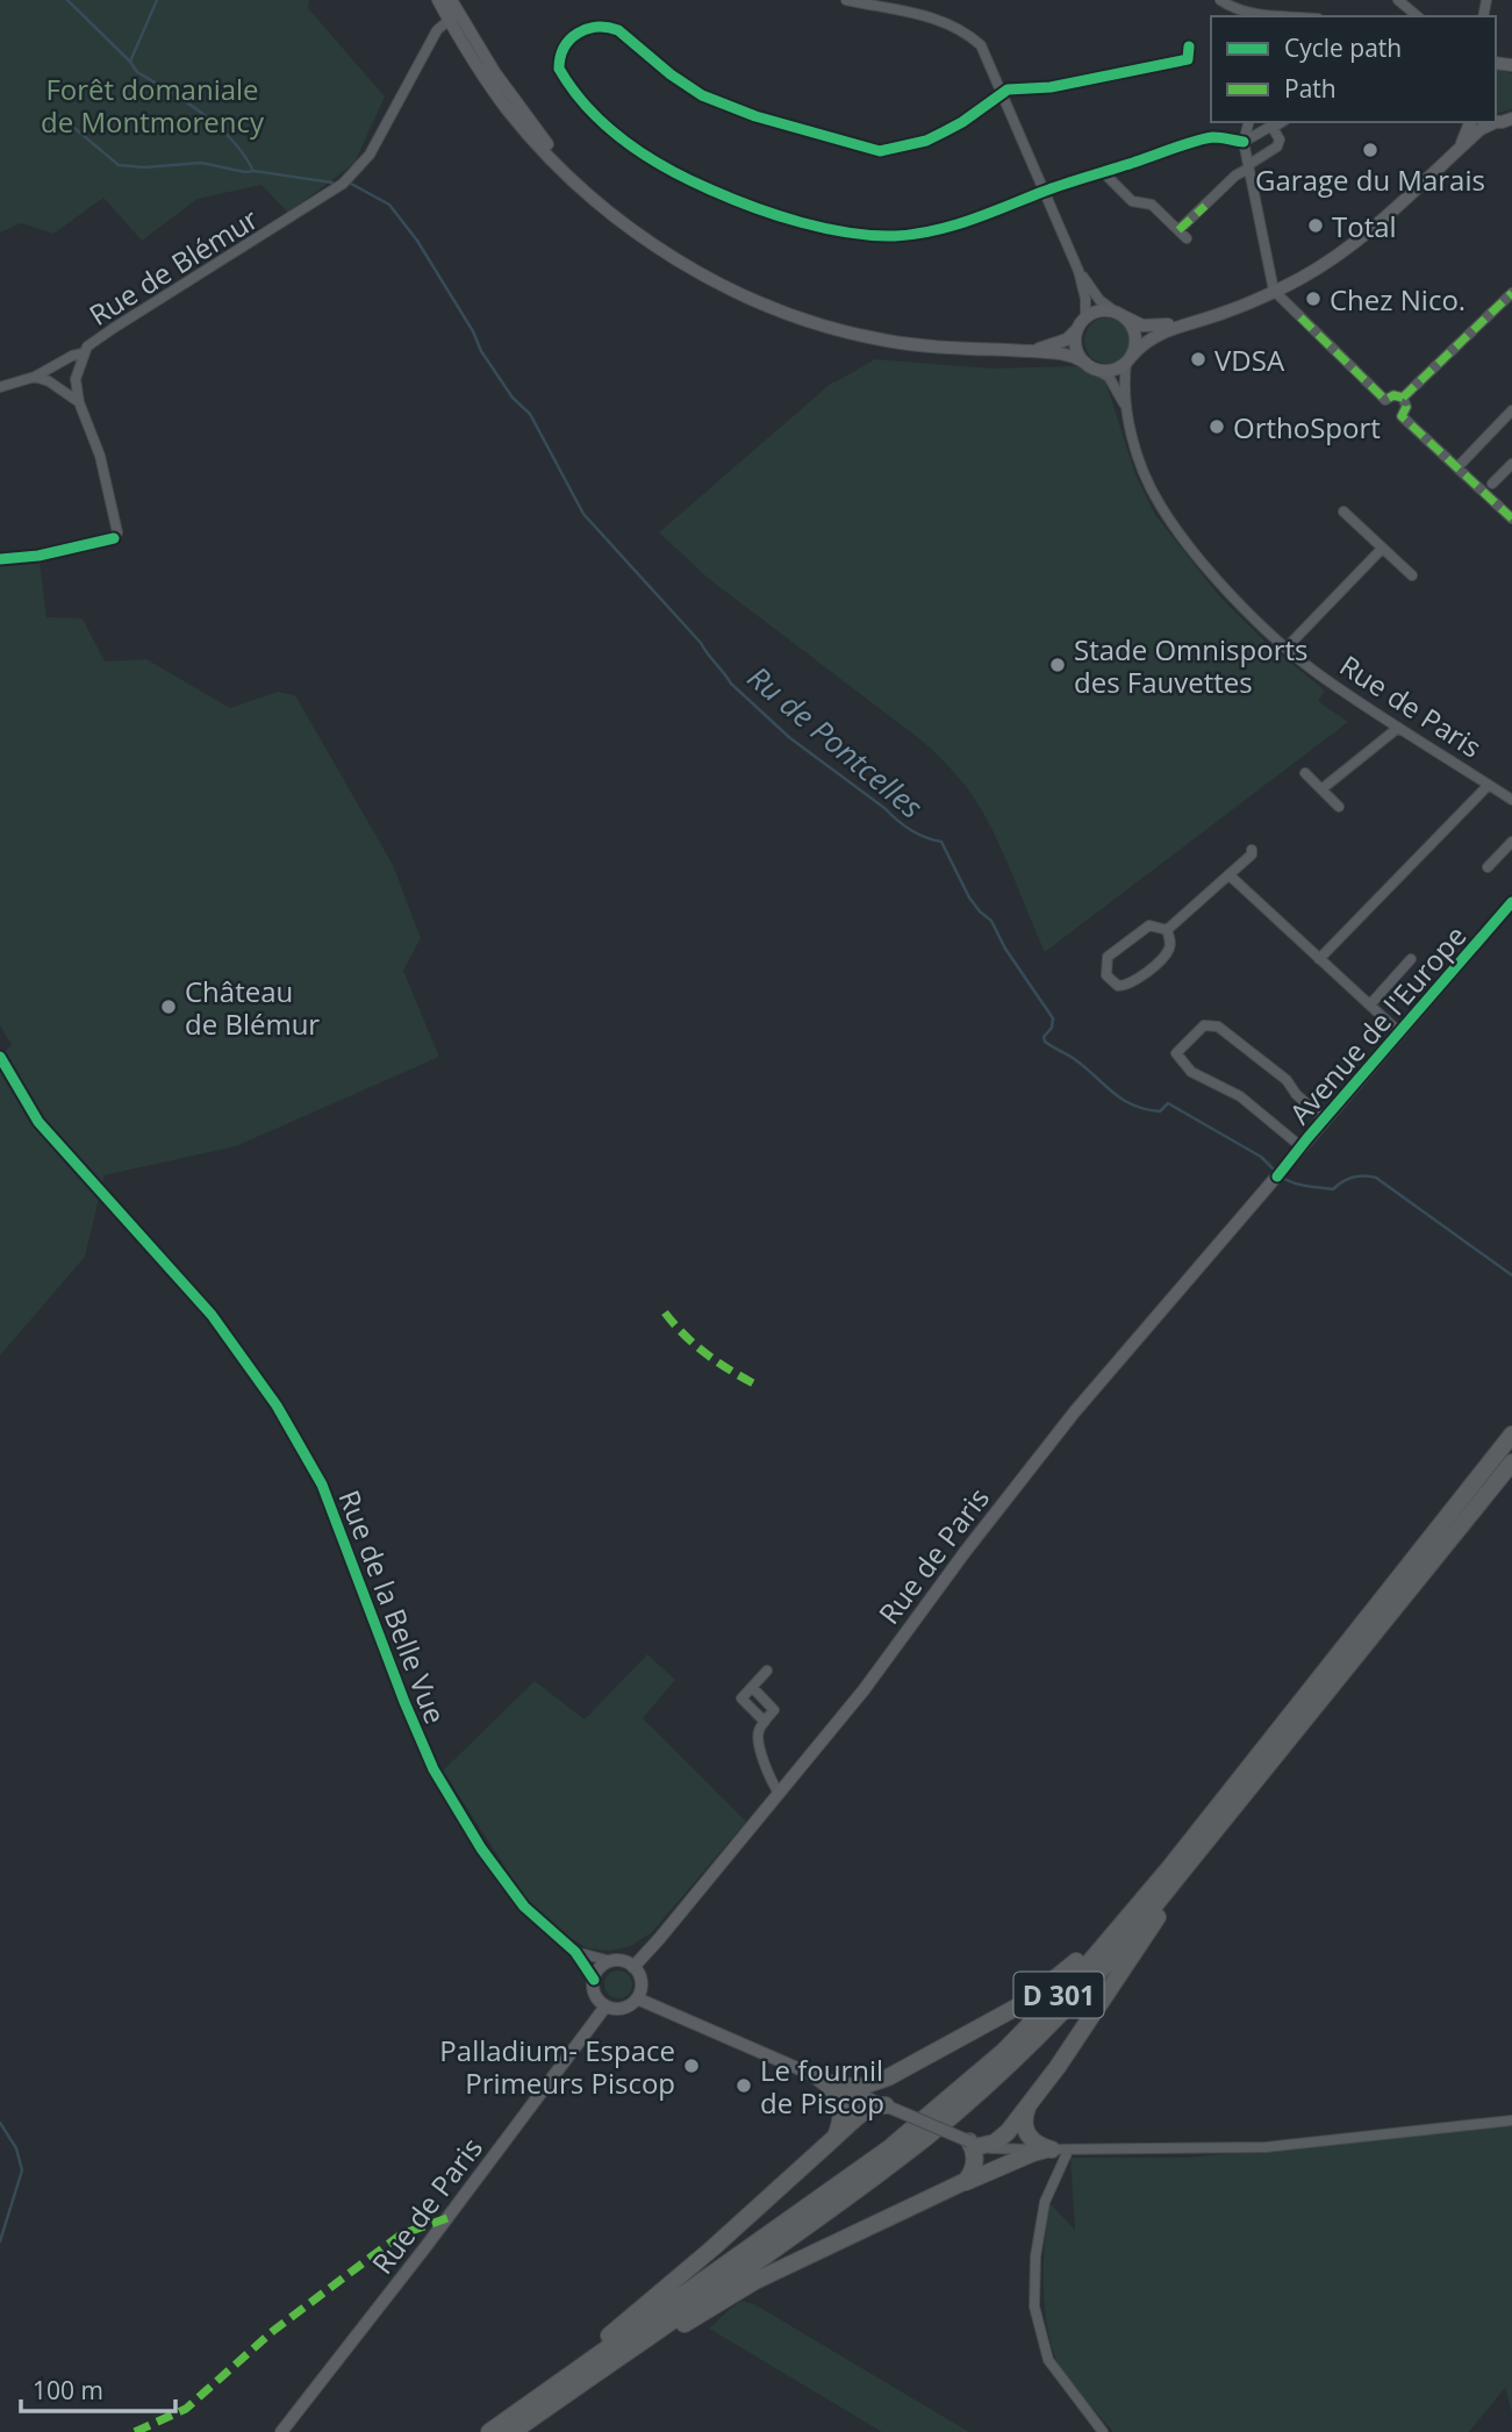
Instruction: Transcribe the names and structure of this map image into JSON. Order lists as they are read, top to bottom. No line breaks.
{"streets":{"highway":["D 301"],"street":["Rue de Blémur","Rue de Paris","Avenue de l'Europe","Rue de la Belle Vue"]},"crossings":[["Rue de Paris","Avenue de l'Europe"],["Rue de Paris","Rue de la Belle Vue"]],"water":["Ru de Pontcelles"],"parks":["Forêt domaniale de Montmorency"],"places":["Garage du Marais","Total","Chez Nico.","VDSA","OrthoSport","Stade Omnisports des Fauvettes","Château de Blémur","Palladium- Espace Primeurs Piscop","Le fournil de Piscop"],"legend":["Cycle path","Path"],"scale_bar":"100 m"}
